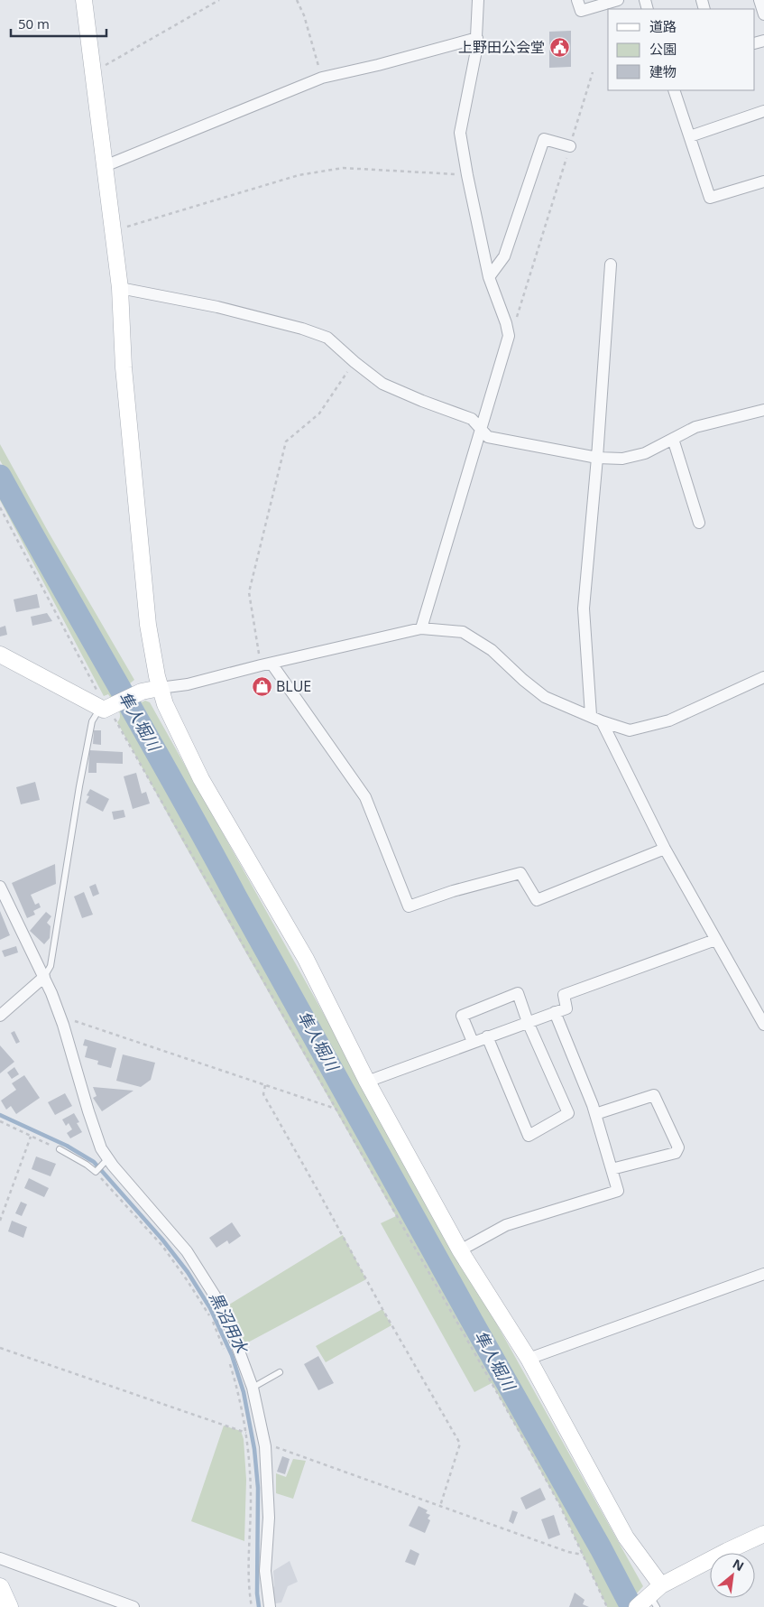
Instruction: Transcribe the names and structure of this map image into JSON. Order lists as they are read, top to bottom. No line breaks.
{"water":["隼人堀川","黒沼用水"],"places":{"public building":["上野田公会堂"],"shop":["BLUE"]},"legend":["道路","公園","建物"],"scale_bar":"50 m","north":"top right"}
